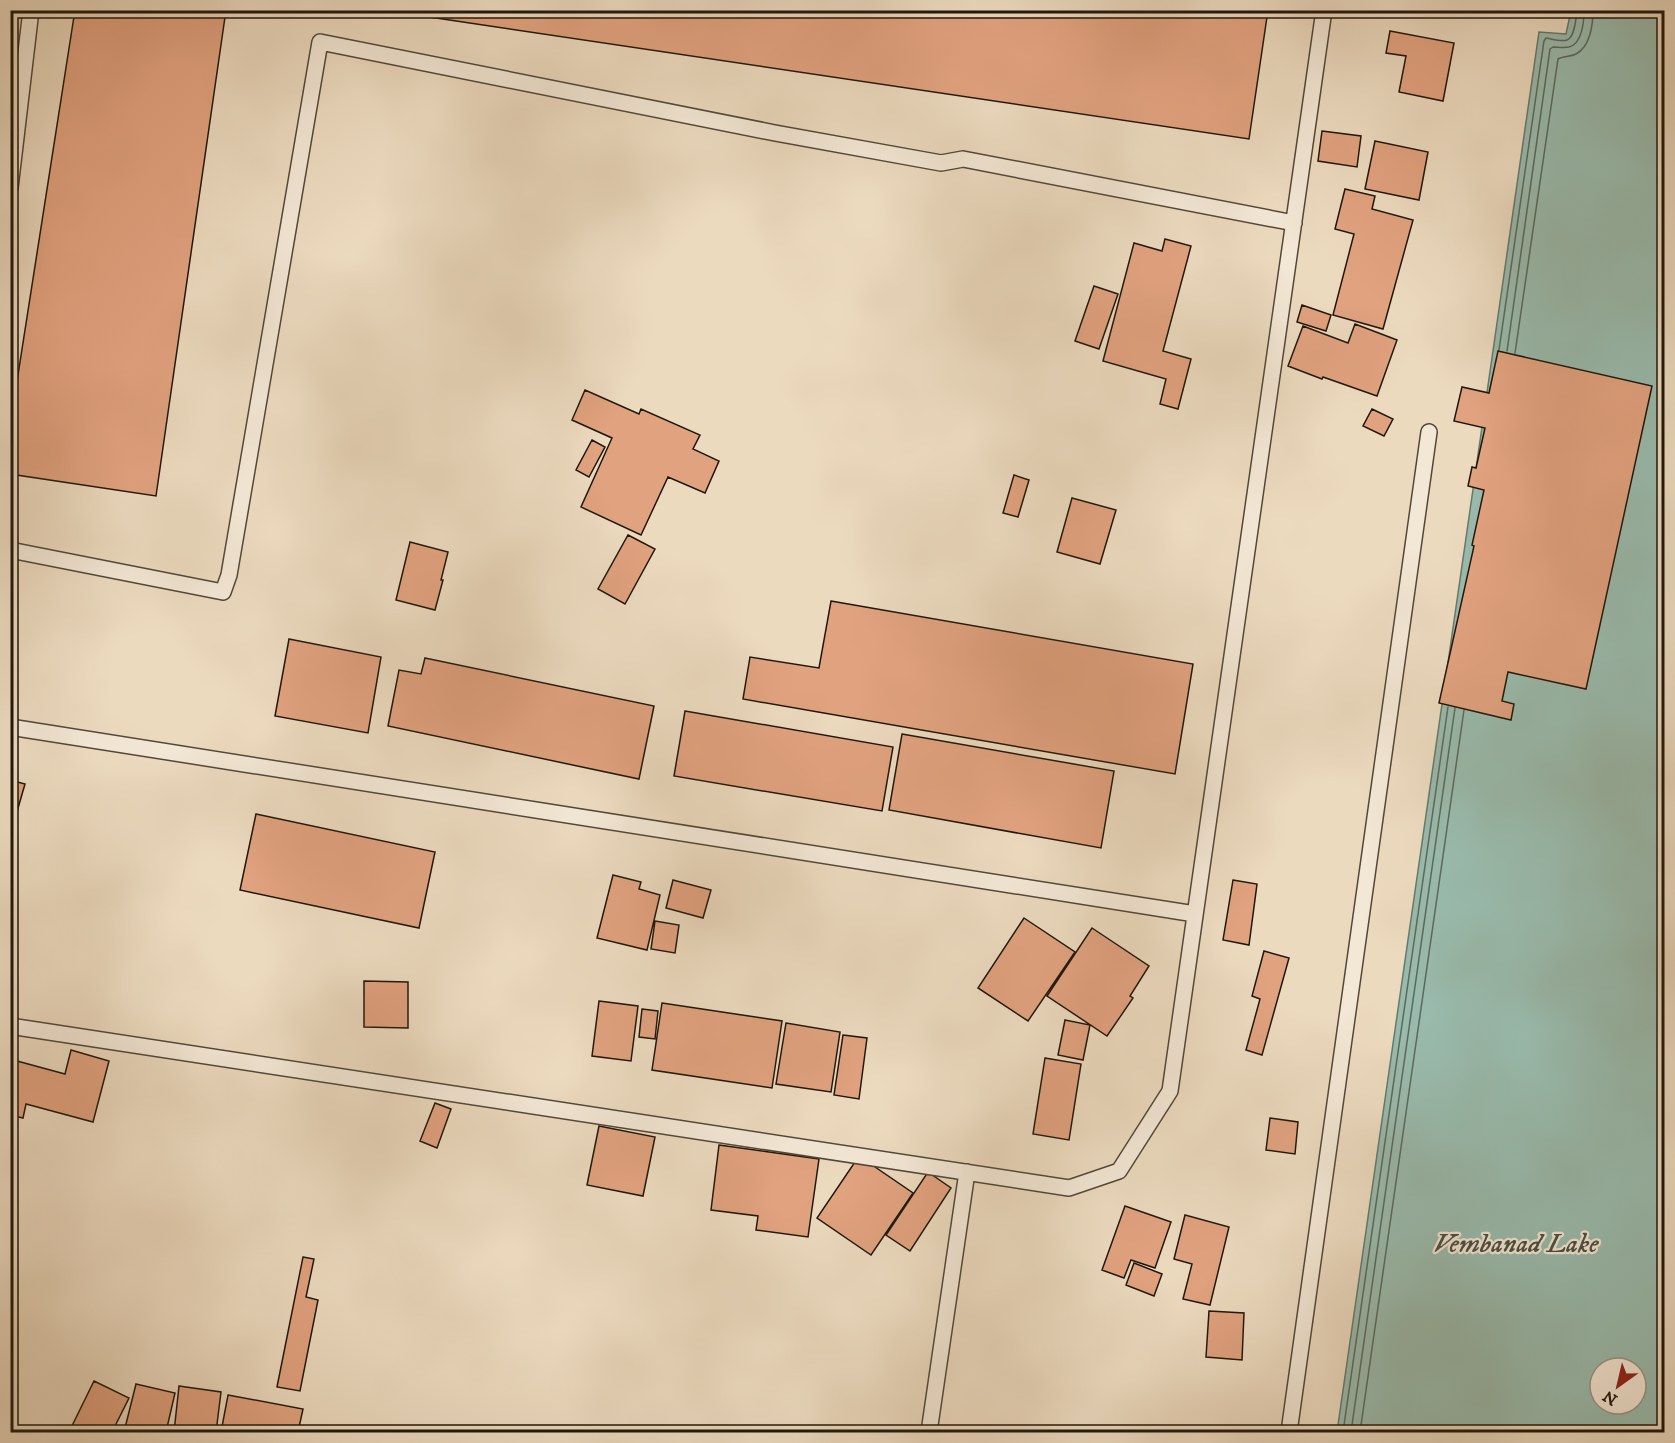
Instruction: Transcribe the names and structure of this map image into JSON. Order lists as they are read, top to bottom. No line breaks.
{"water":["Vembanad Lake"],"north":"bottom left"}
